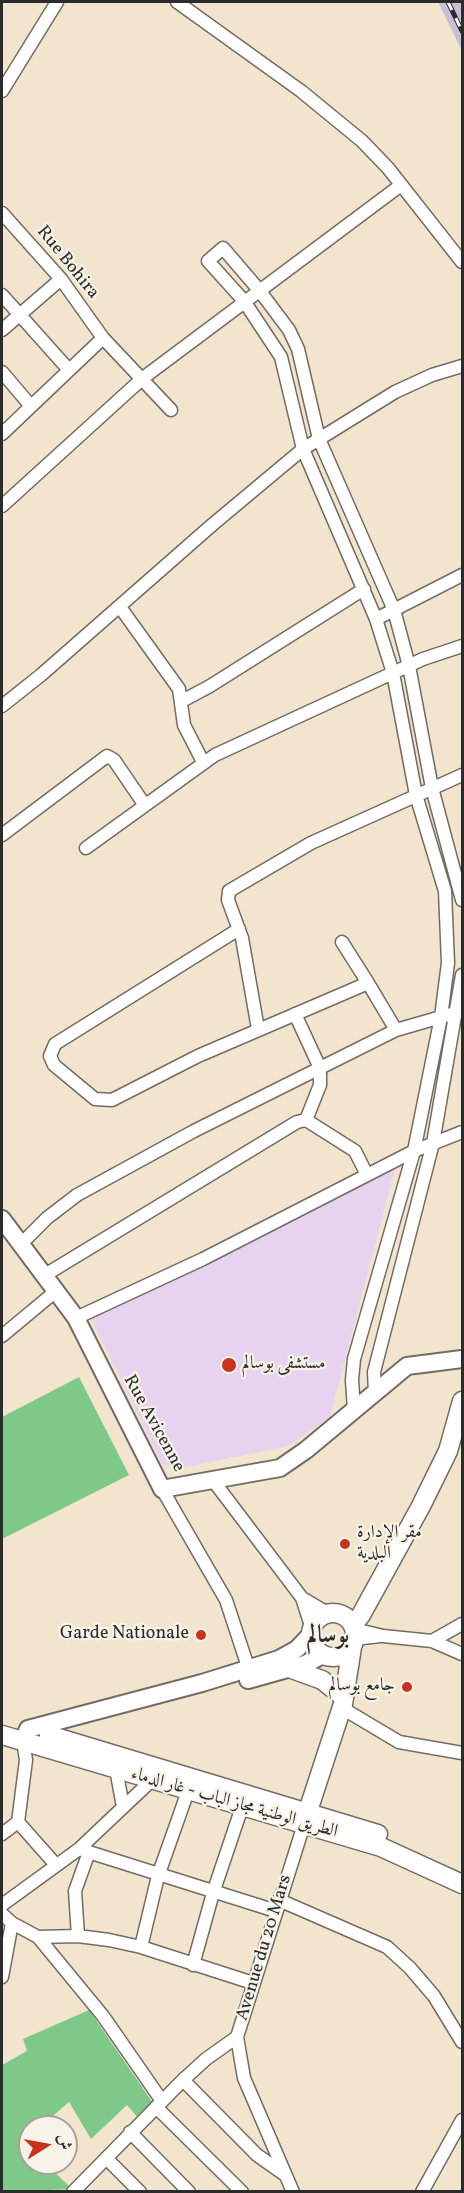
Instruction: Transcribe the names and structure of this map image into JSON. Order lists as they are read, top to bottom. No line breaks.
{"streets":{"main road":["الطريق الوطنية مجاز الباب - غار الدماء","Avenue du 20 Mars"],"street":["Rue Bohira","Rue Avicenne"]},"crossings":[["الطريق الوطنية مجاز الباب - غار الدماء","Avenue du 20 Mars"]],"districts":["بوسالم"],"places":["مستشفى بوسالم","مقر الإدارة البلدية","Garde Nationale","جامع بوسالم"],"north":"right"}
